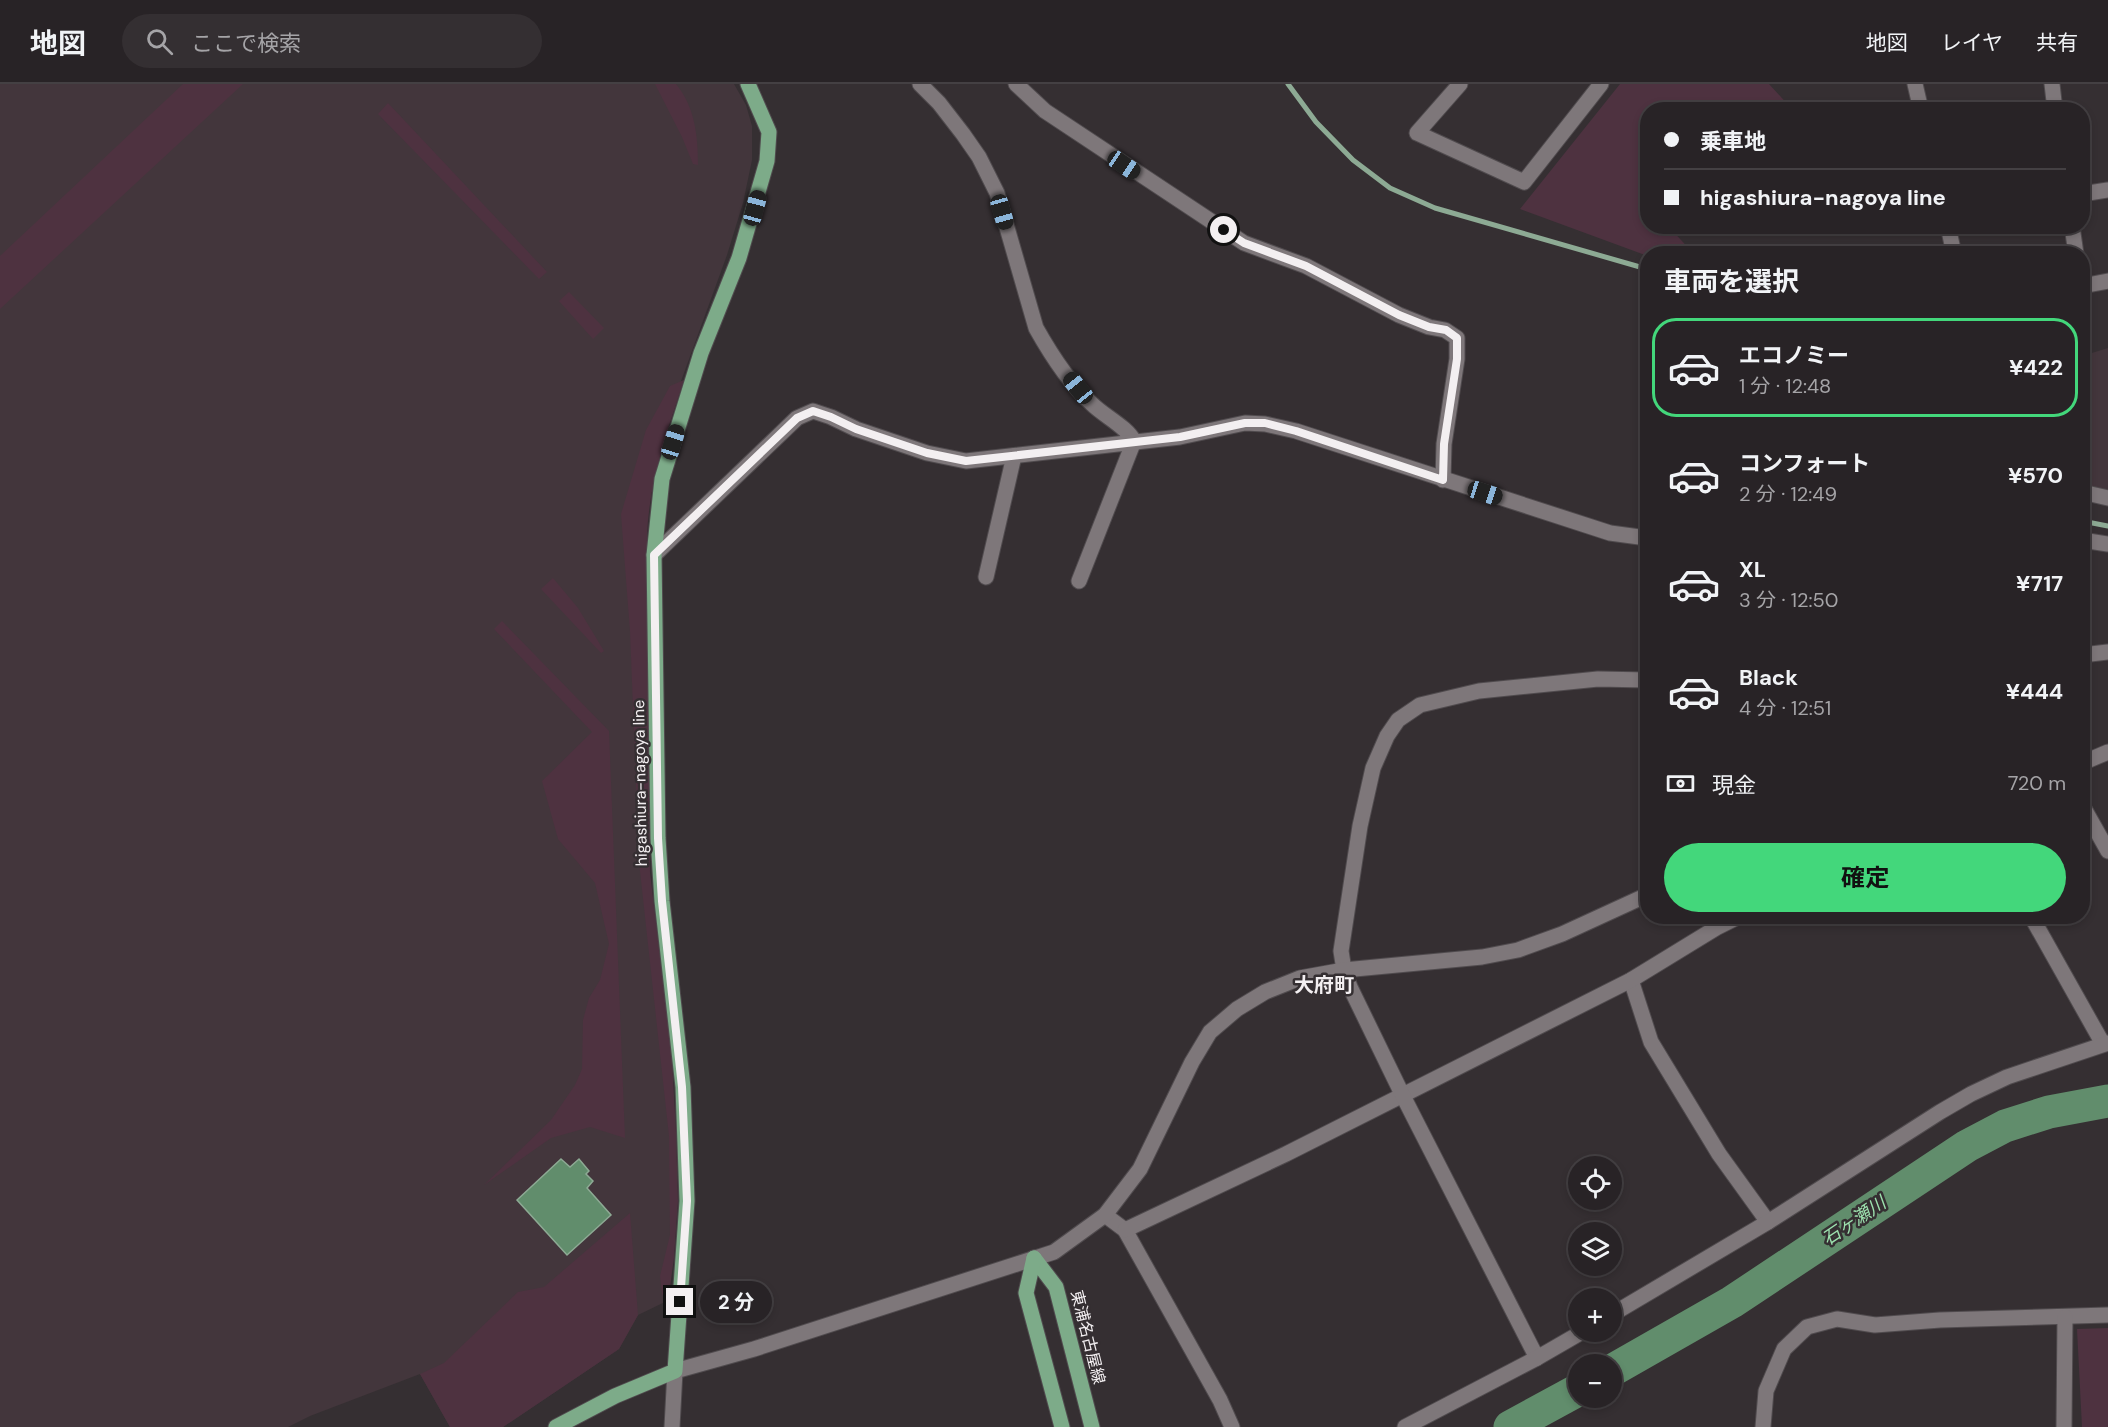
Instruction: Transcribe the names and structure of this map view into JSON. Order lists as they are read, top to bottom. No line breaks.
{"streets":{"main road":["higashiura-nagoya line","東浦名古屋線"]},"districts":["大府町"],"water":["石ヶ瀬川"],"page":{"header":"地図","search":"ここで検索","nav":["地図","レイヤ","共有"],"banner":["乗車地","higashiura-nagoya line"],"heading":"車両を選択","list":[{"name":"エコノミー","note":"1 分 · 12:48","value":"¥422"},{"name":"コンフォート","note":"2 分 · 12:49","value":"¥570"},{"name":"XL","note":"3 分 · 12:50","value":"¥717"},{"name":"Black","note":"4 分 · 12:51","value":"¥444"}],"pay":["現金","720 m"],"buttons":"確定","map_buttons":["+","−"],"bubble":"2 分"}}
